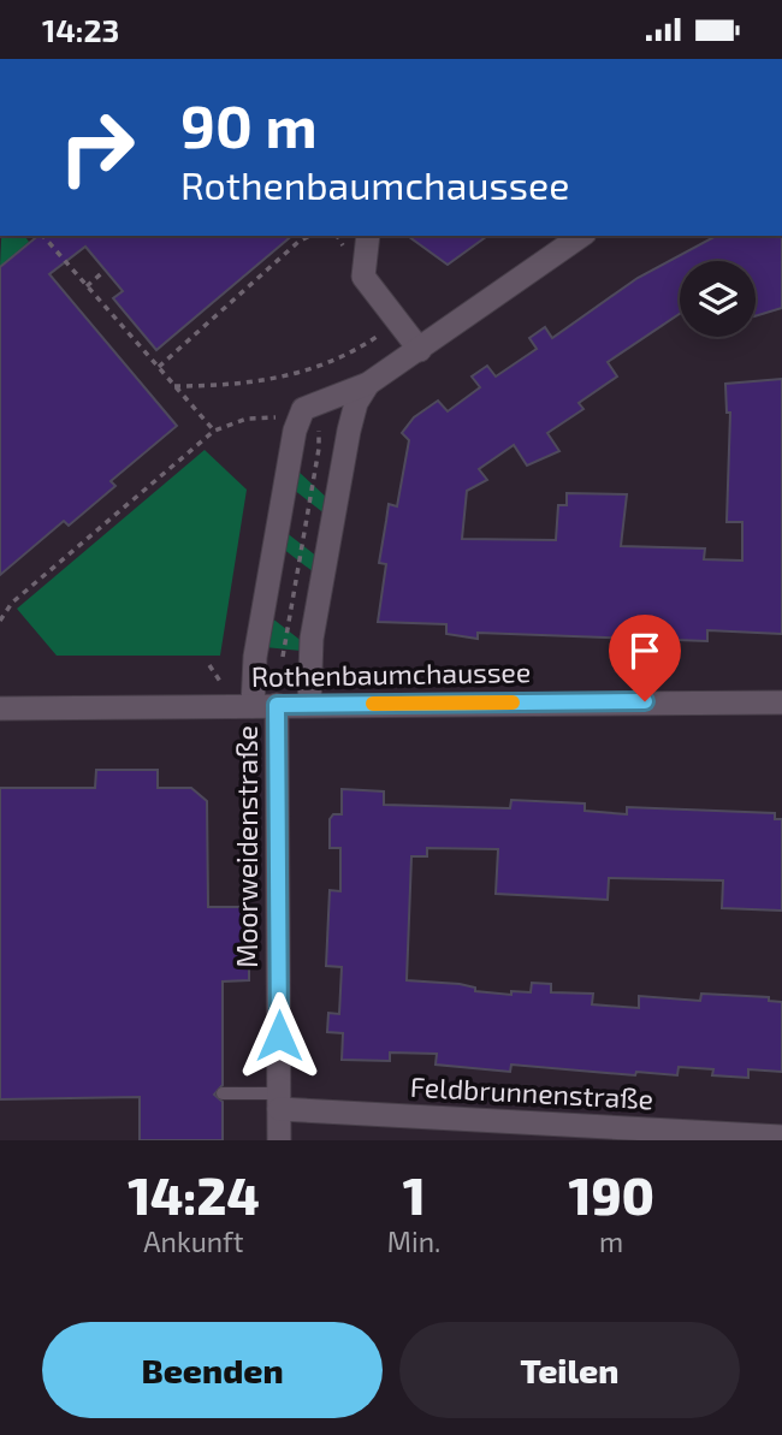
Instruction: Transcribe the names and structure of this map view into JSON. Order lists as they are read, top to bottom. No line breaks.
{"streets":{"street":["Rothenbaumchaussee","Moorweidenstraße","Feldbrunnenstraße"]},"crossings":[["Rothenbaumchaussee","Moorweidenstraße"],["Moorweidenstraße","Feldbrunnenstraße"]],"page":{"status":"14:23","turn":["90 m","Rothenbaumchaussee"],"eta":["14:24","Ankunft","1","Min.","190","m"],"buttons":["Beenden","Teilen"]}}
